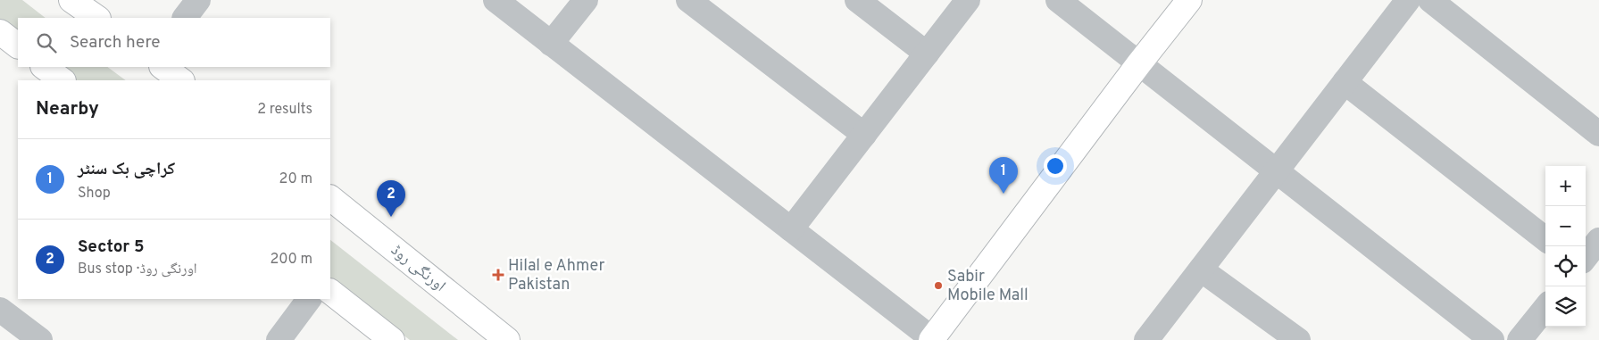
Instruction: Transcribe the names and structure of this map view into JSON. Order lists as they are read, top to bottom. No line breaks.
{"streets":{"main road":["اورنگی روڈ"]},"places":{"health":["Hilal e Ahmer Pakistan"],"other":["Sabir Mobile Mall"]},"page":{"search":"Search here","heading":["Nearby","2 results"],"list":[{"mark":"1","name":"کراچی بک سنٹر","note":"Shop","value":"20 m"},{"mark":"2","name":"Sector 5","note":"Bus stop · اورنگی روڈ","value":"200 m"}],"pins":["1","2"],"map_buttons":["+","−"]}}
